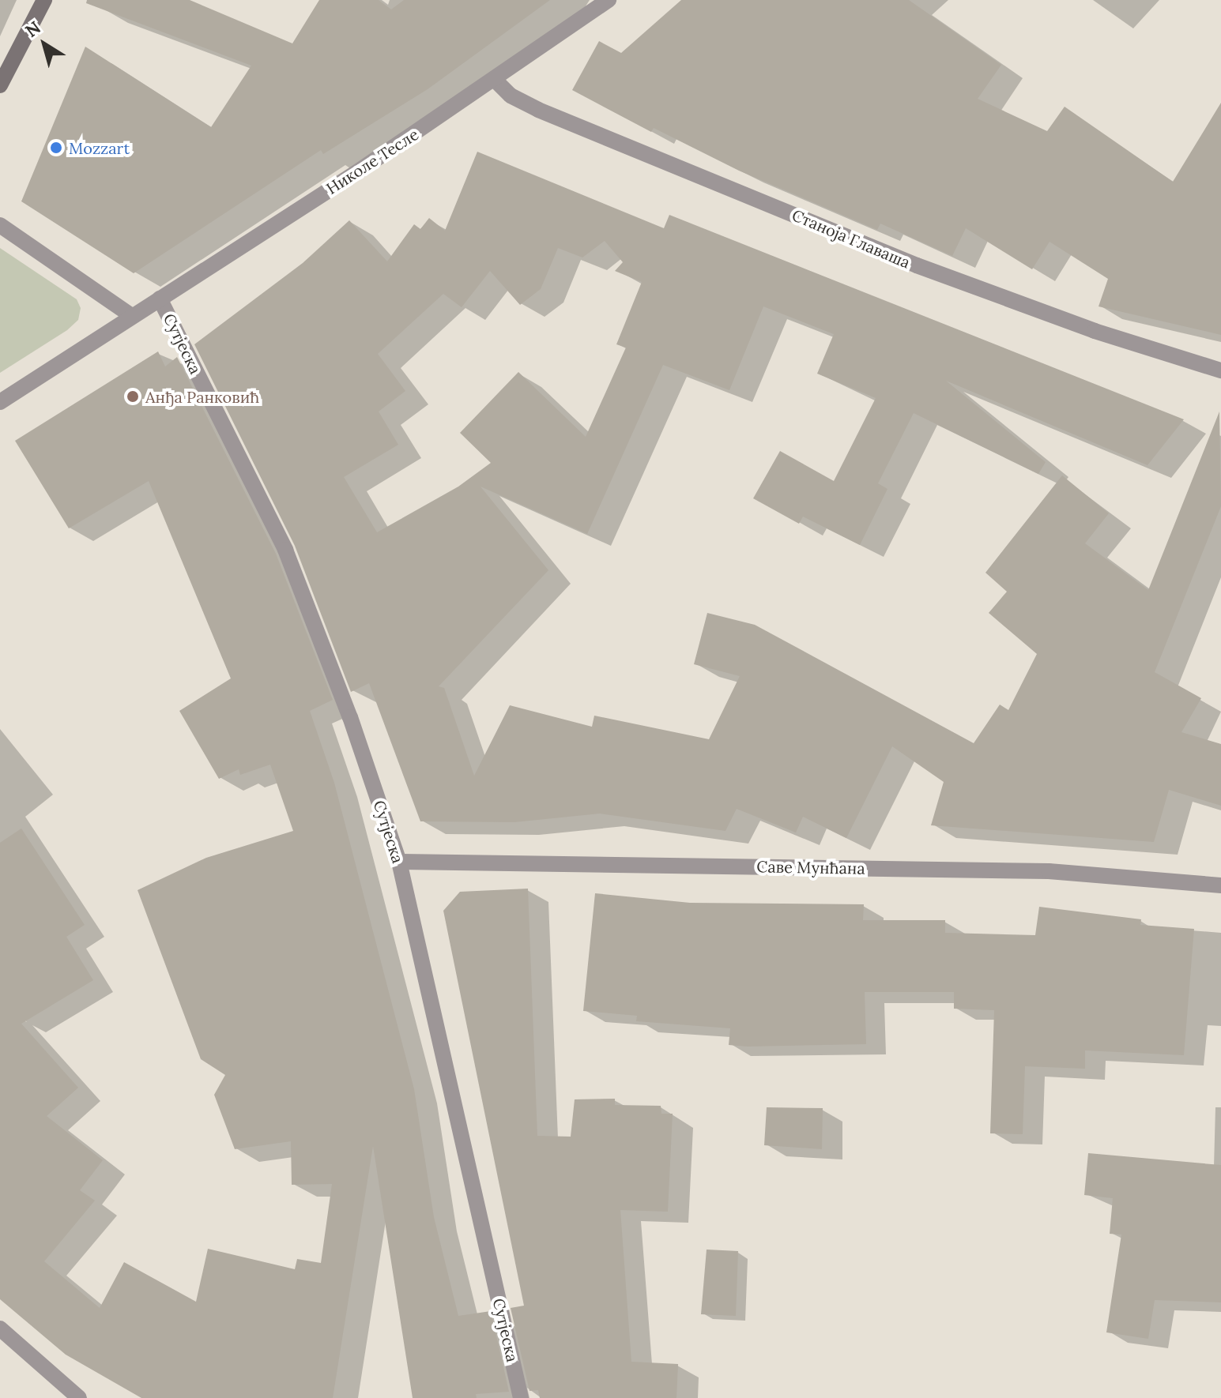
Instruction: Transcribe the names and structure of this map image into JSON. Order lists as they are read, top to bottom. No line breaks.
{"streets":{"street":["Николе Тесле","Станоја Главаша","Сутјеска","Саве Мунћана"]},"crossings":[["Николе Тесле","Станоја Главаша"],["Николе Тесле","Сутјеска"],["Сутјеска","Саве Мунћана"]],"places":["Mozzart","Анђа Ранковић"],"north":"top left"}
